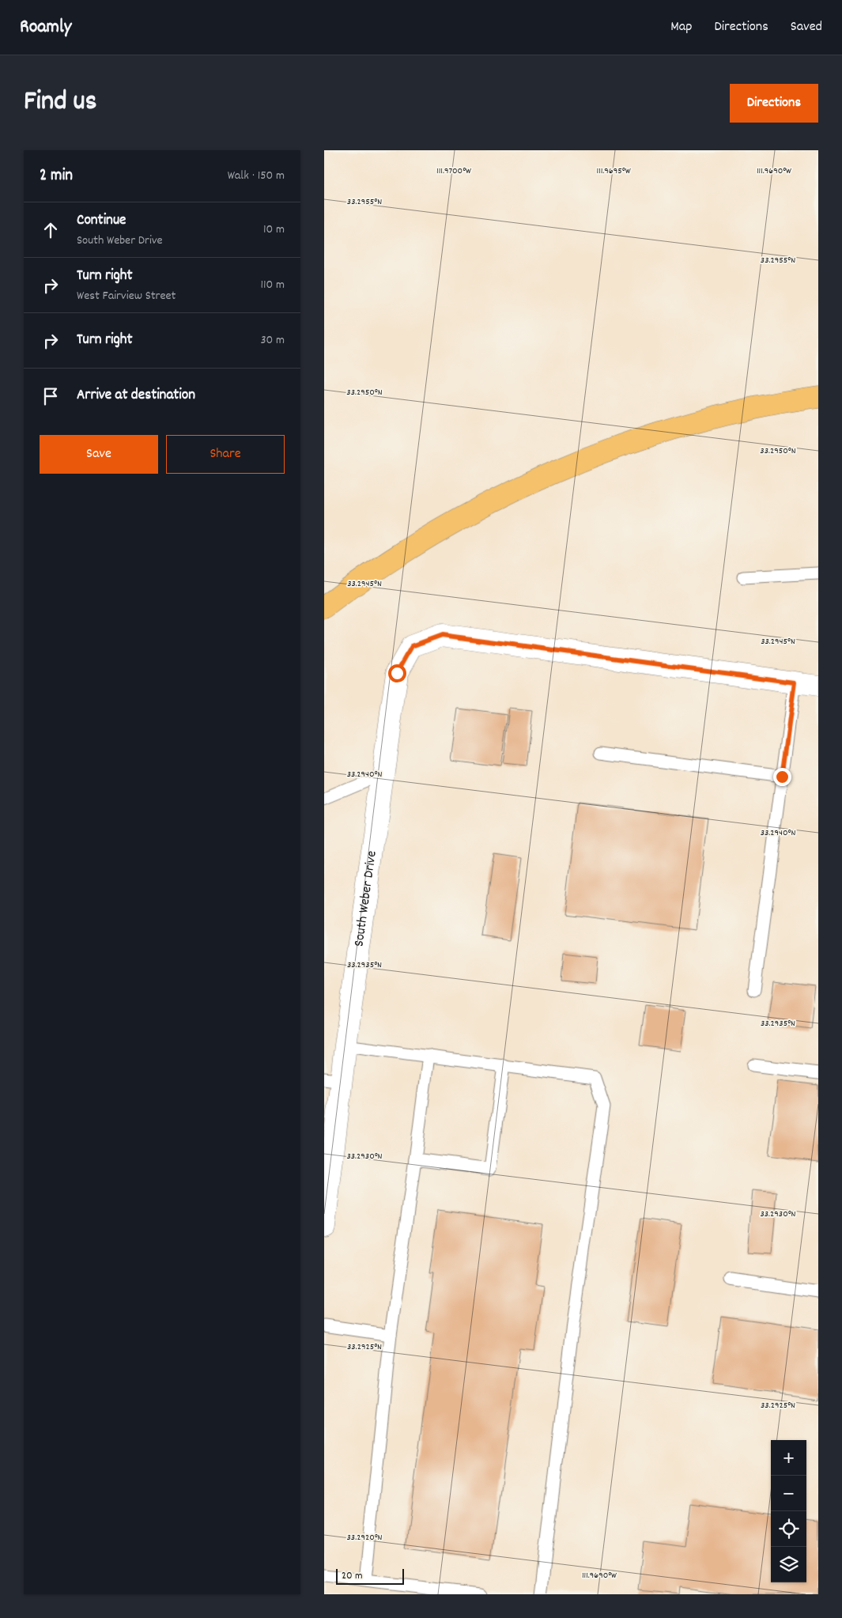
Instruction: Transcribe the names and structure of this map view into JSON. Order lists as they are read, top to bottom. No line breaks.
{"streets":{"street":["South Weber Drive"]},"scale_bar":"20 m","page":{"header":"Roamly","nav":["Map","Directions","Saved"],"title":"Find us","buttons":["Directions",["Save","Share"]],"heading":["2 min","Walk · 150 m"],"list":[["Continue","South Weber Drive","10 m"],["Turn right","West Fairview Street","110 m"],["Turn right","30 m"],"Arrive at destination"],"map_buttons":["+","−"],"scale":"20 m"},"coordinates":["111.9700°W","111.9695°W","111.9690°W","33.2955°N","33.2950°N","33.2945°N","33.2940°N","33.2935°N","33.2930°N","33.2925°N","33.2920°N"]}
